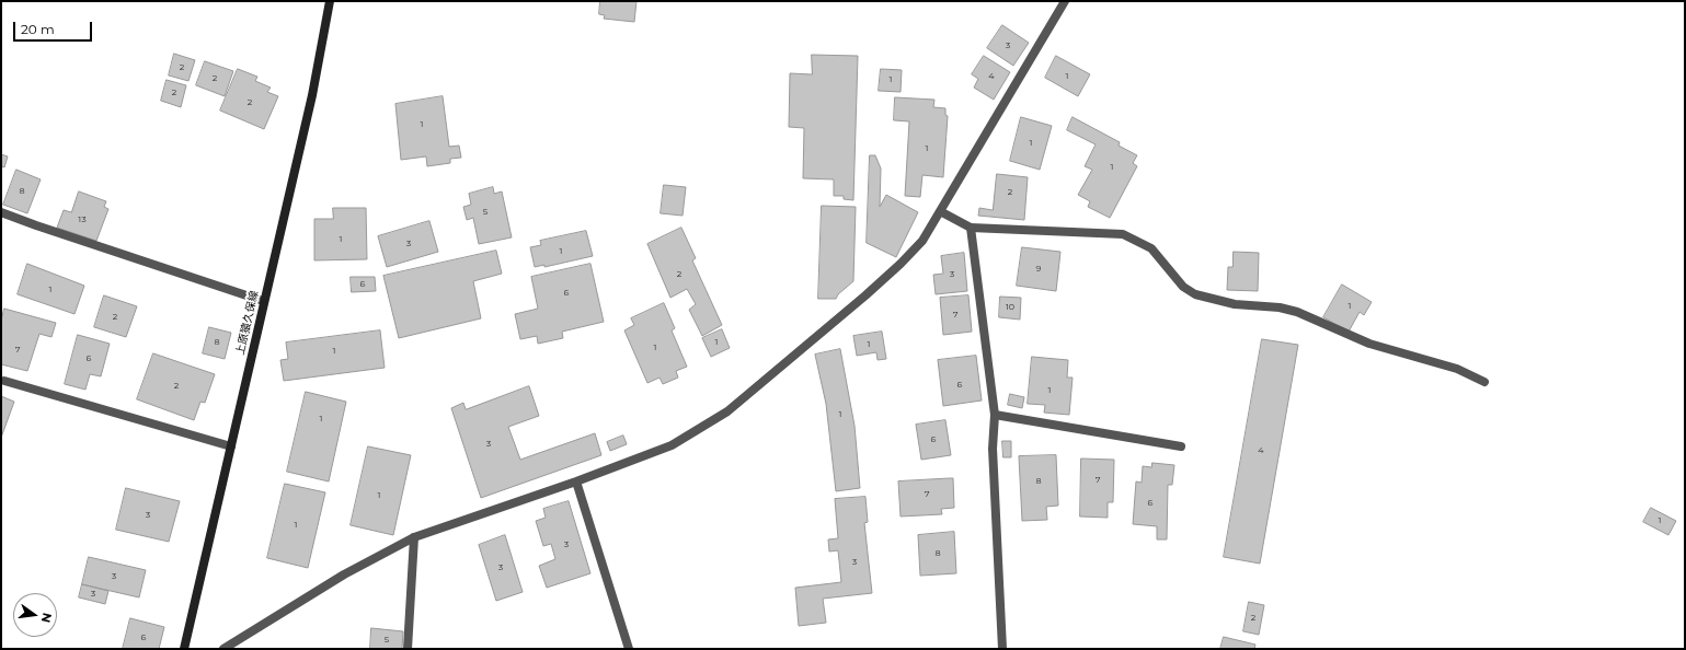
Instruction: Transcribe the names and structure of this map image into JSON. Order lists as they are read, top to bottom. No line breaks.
{"streets":{"main road":["上原猿久保線"]},"house_numbers":["3","2","4","1","2","1","2","2","1","1","1","1","8","2","5","13","1","3","1","9","2","3","6","1","6","1","10","7","2","8","1","1","1","7","1","6","6","2","1","1","1","6","3","4","7","8","7","1","6","3","1","1","3","8","3","3","3","3","2","6","5"],"scale_bar":"20 m","north":"right"}
